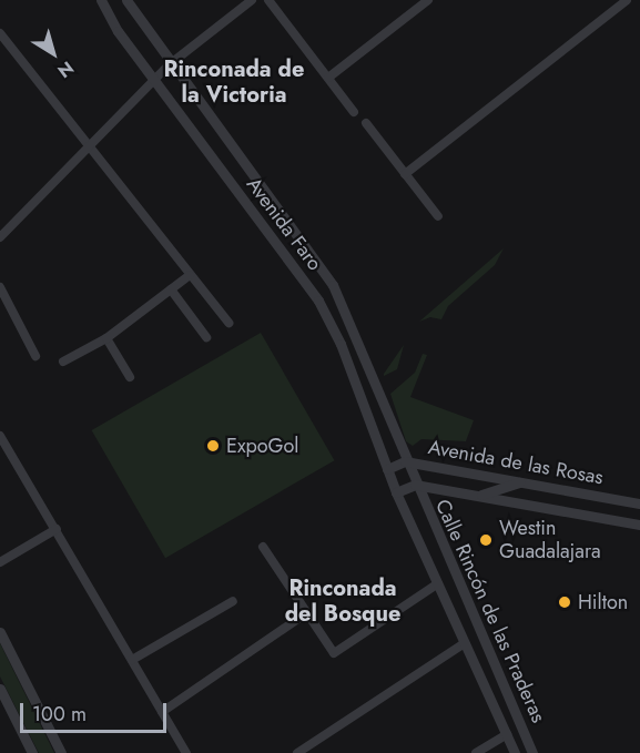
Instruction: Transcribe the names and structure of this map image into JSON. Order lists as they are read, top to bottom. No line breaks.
{"streets":{"street":["Avenida Faro","Avenida de las Rosas","Calle Rincón de las Praderas"]},"crossings":[["Avenida Faro","Avenida de las Rosas"],["Avenida Faro","Calle Rincón de las Praderas"],["Avenida de las Rosas","Calle Rincón de las Praderas"]],"districts":["Rinconada de la Victoria","Rinconada del Bosque"],"places":["ExpoGol","Westin Guadalajara","Hilton"],"scale_bar":"100 m","north":"bottom right"}
